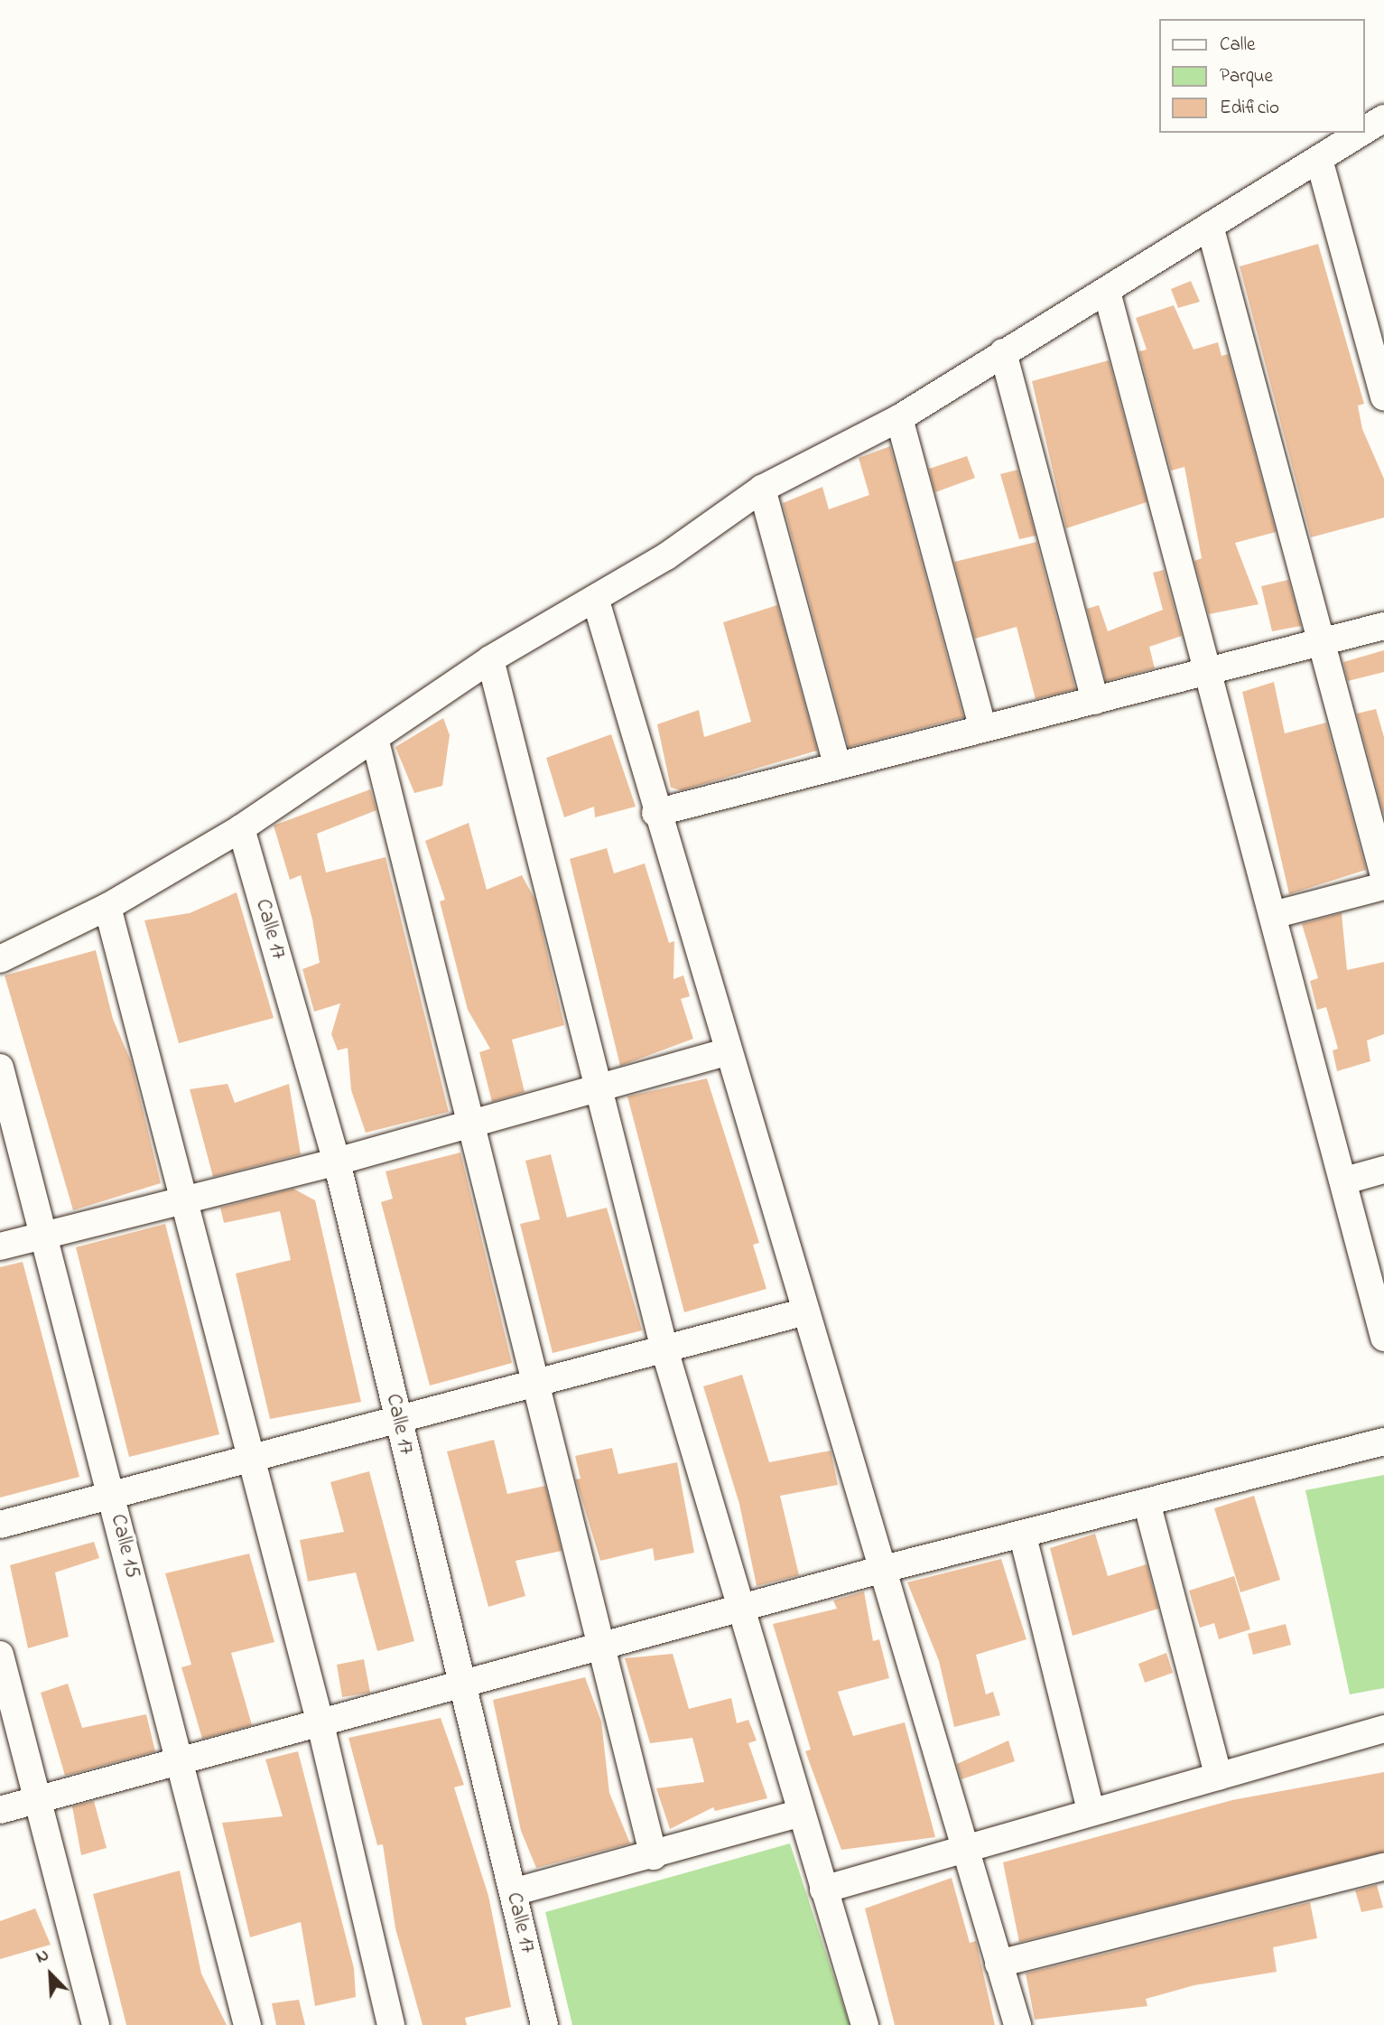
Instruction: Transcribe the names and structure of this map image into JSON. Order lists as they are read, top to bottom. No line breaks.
{"streets":{"street":["Calle 17","Calle 15"]},"legend":["Calle","Parque","Edificio"],"north":"top left"}
